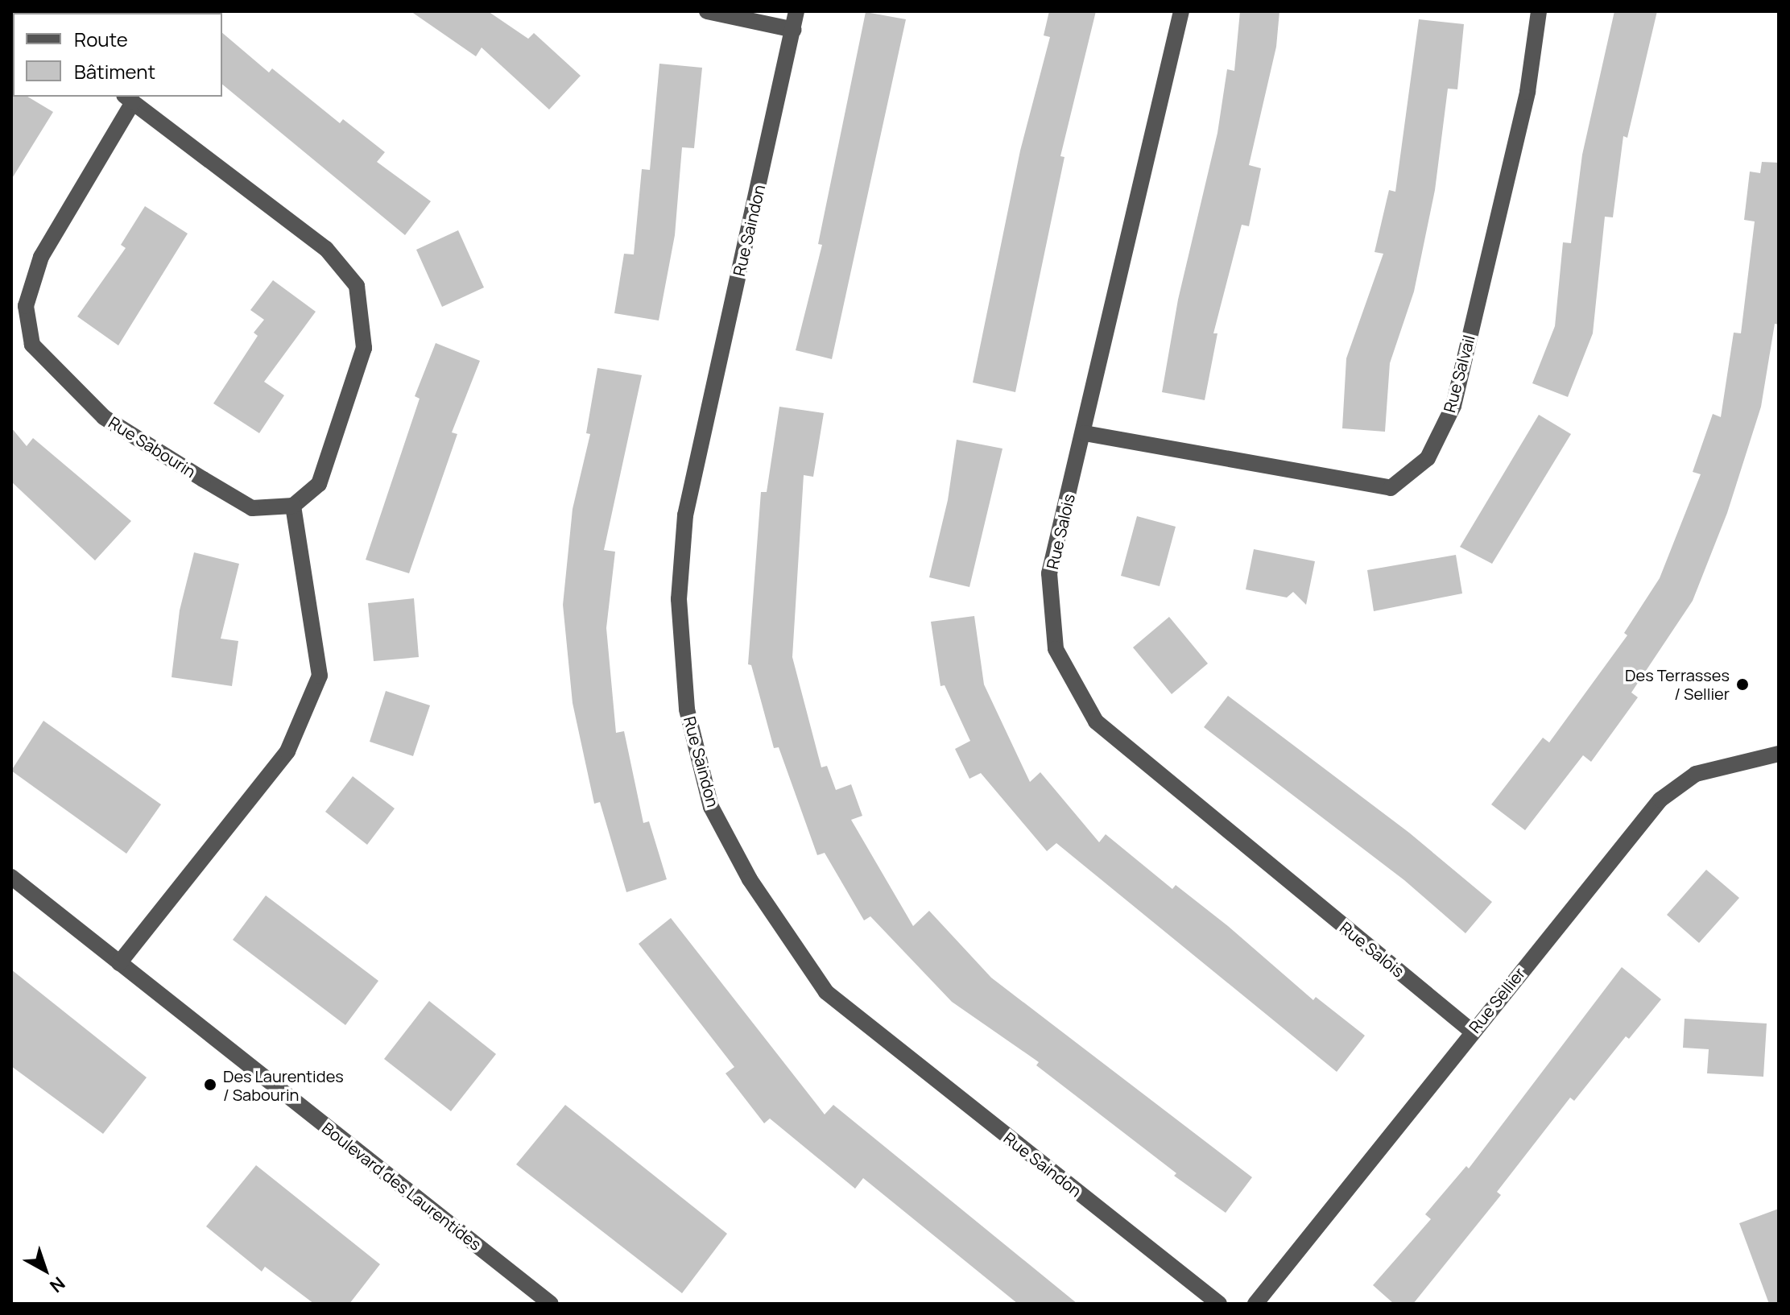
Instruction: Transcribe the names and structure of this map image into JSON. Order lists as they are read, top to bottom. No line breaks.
{"streets":{"street":["Rue Saindon","Rue Salvail","Rue Sabourin","Rue Salois","Rue Sellier","Boulevard des Laurentides"]},"crossings":[["Rue Salvail","Rue Salois"],["Rue Salois","Rue Sellier"]],"places":["Des Terrasses / Sellier","Des Laurentides / Sabourin"],"legend":["Route","Bâtiment"],"north":"bottom right"}
